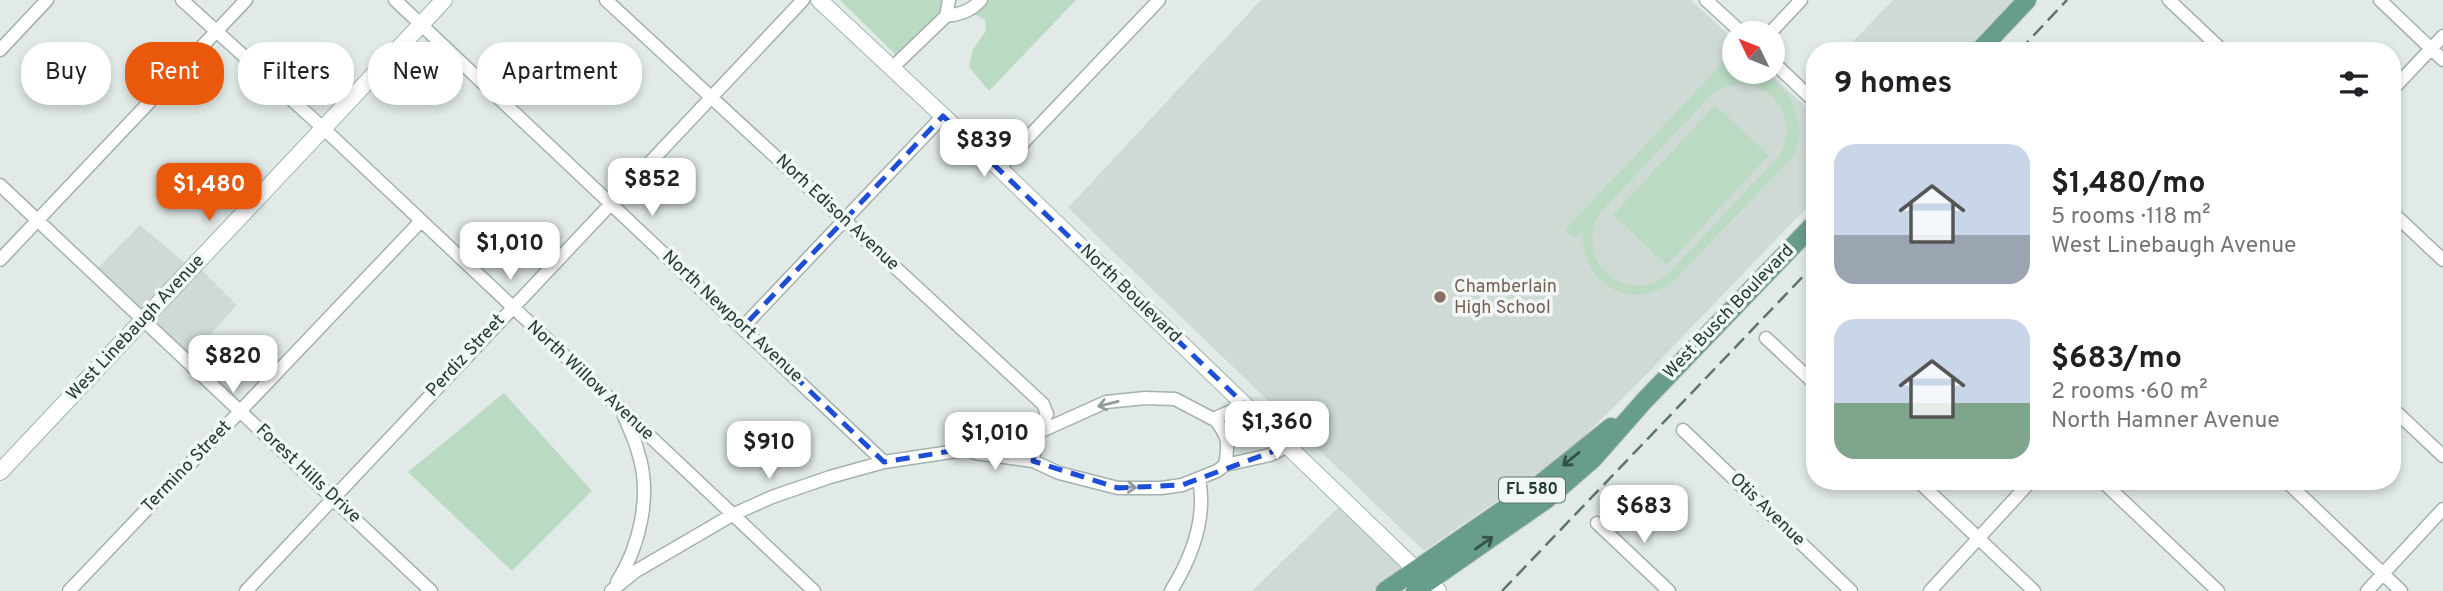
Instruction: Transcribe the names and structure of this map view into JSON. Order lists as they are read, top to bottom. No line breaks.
{"streets":{"main road":["West Busch Boulevard","FL 580"],"street":["Norh Edison Avenue","North Boulevard","North Newport Avenue","West Linebaugh Avenue","Perdiz Street","North Willow Avenue","Termino Street","Forest Hills Drive","Otis Avenue"]},"crossings":[["Norh Edison Avenue","Perdiz Street"],["North Boulevard","West Busch Boulevard"],["North Newport Avenue","West Linebaugh Avenue"],["North Newport Avenue","Perdiz Street"],["West Linebaugh Avenue","North Willow Avenue"],["West Linebaugh Avenue","Forest Hills Drive"],["Perdiz Street","North Willow Avenue"],["Perdiz Street","Forest Hills Drive"],["North Willow Avenue","Termino Street"],["Termino Street","Forest Hills Drive"]],"places":["Chamberlain High School"],"north":"top left","page":{"chip":["Buy","Rent","Filters","New","Apartment"],"heading":"9 homes","price":["$839","$852","$1,480","$1,010","$820","$1,360","$1,010","$910","$683"],"list":[{"name":"$1,480/mo","note":"5 rooms · 118 m² · West Linebaugh Avenue"},{"name":"$683/mo","note":"2 rooms · 60 m² · North Hamner Avenue"}]}}
